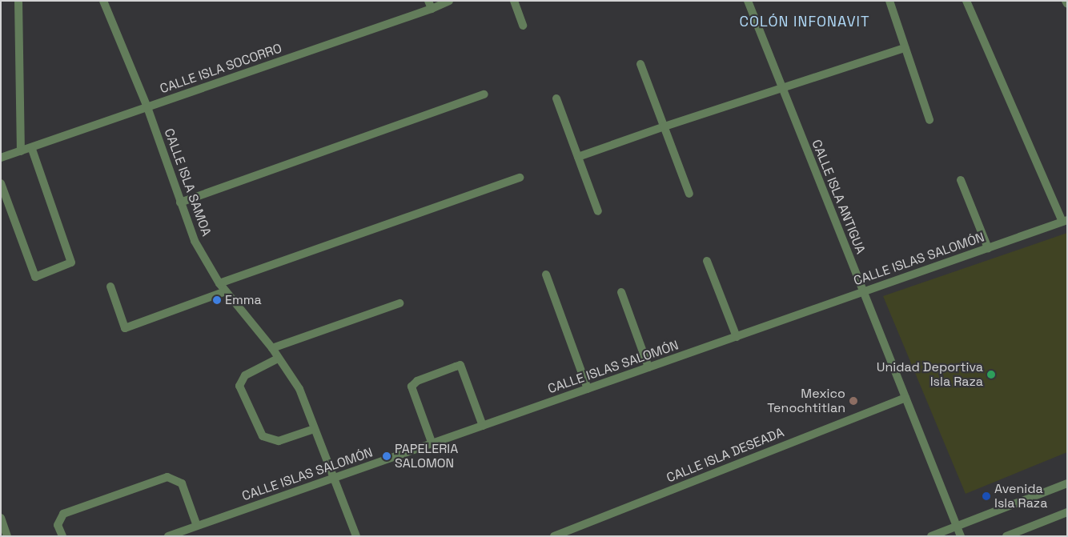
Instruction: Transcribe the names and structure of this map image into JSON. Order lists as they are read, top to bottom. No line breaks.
{"streets":{"street":["CALLE ISLA SOCORRO","CALLE ISLA SAMOA","CALLE ISLA ANTIGUA","CALLE ISLAS SALOMÓN","CALLE ISLA DESEADA"]},"crossings":[["CALLE ISLA SOCORRO","CALLE ISLA SAMOA"],["CALLE ISLA SAMOA","CALLE ISLAS SALOMÓN"],["CALLE ISLA ANTIGUA","CALLE ISLAS SALOMÓN"],["CALLE ISLA ANTIGUA","CALLE ISLA DESEADA"]],"districts":["COLÓN INFONAVIT"],"places":["Emma","Unidad Deportiva Isla Raza","Mexico Tenochtitlan","PAPELERIA SALOMON","Avenida Isla Raza"]}
